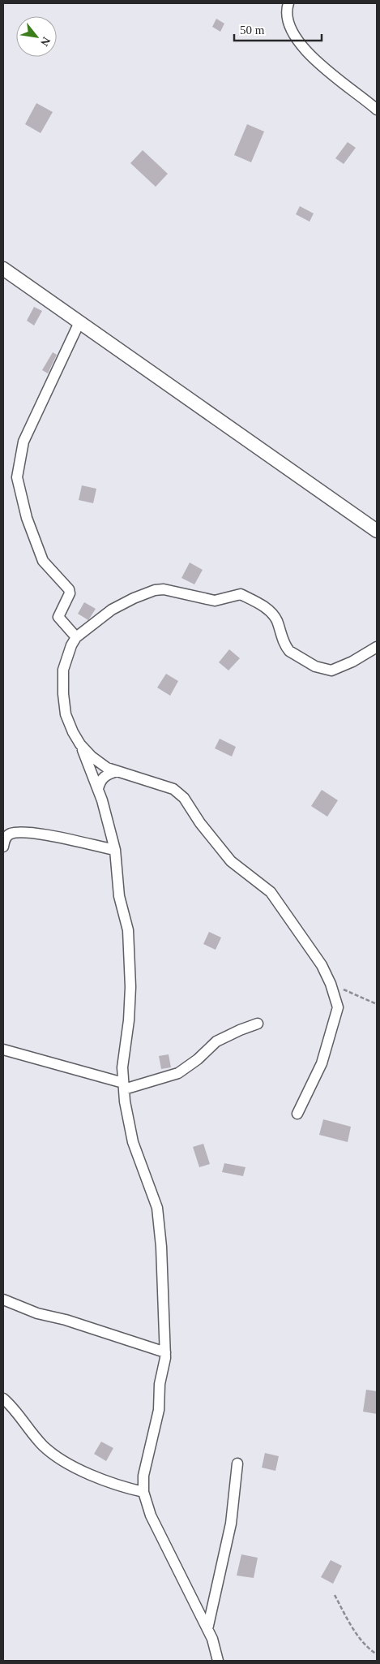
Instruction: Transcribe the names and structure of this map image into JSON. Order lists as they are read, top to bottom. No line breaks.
{"scale_bar":"50 m","north":"bottom right"}
